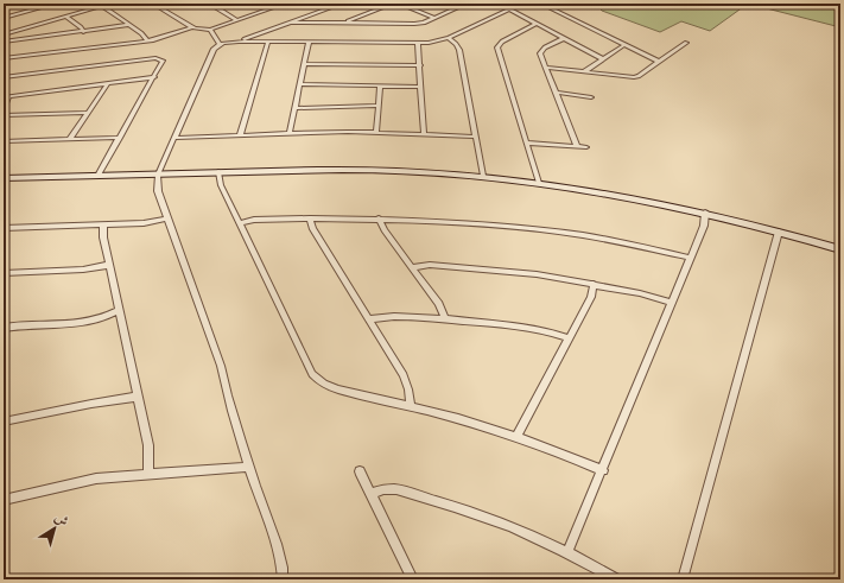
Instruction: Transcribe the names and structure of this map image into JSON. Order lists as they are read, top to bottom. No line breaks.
{"north":"top right"}
